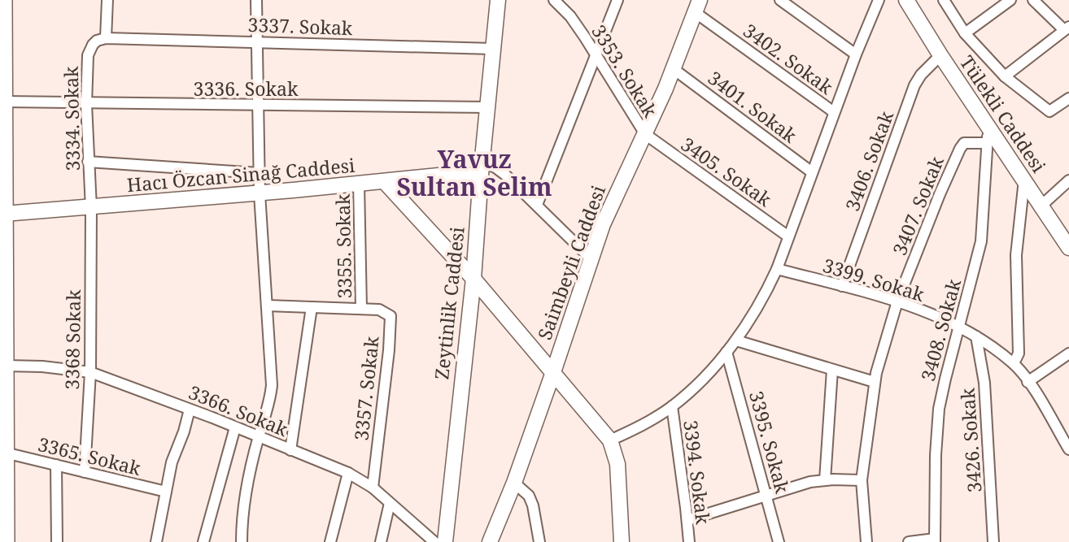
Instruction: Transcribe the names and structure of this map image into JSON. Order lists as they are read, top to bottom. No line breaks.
{"streets":{"street":["3337. Sokak","3402. Sokak","3353. Sokak","3336. Sokak","3401. Sokak","Tülekli Caddesi","3334. Sokak","3406. Sokak","3405. Sokak","Hacı Özcan Sinağ Caddesi","3407. Sokak","3355. Sokak","Saimbeyli Caddesi","3399. Sokak","Zeytinlik Caddesi","3408. Sokak","3368 Sokak","3357. Sokak","3366. Sokak","3426. Sokak","3395. Sokak","3365. Sokak","3394. Sokak"]},"crossings":[["3337. Sokak","3334. Sokak"],["3337. Sokak","Zeytinlik Caddesi"],["3402. Sokak","Saimbeyli Caddesi"],["3353. Sokak","3405. Sokak"],["3353. Sokak","Saimbeyli Caddesi"],["3336. Sokak","3334. Sokak"],["3336. Sokak","Zeytinlik Caddesi"],["3401. Sokak","Saimbeyli Caddesi"],["Tülekli Caddesi","3406. Sokak"],["Tülekli Caddesi","3407. Sokak"],["Tülekli Caddesi","3408. Sokak"],["3334. Sokak","Hacı Özcan Sinağ Caddesi"],["3334. Sokak","3368 Sokak"],["3406. Sokak","3399. Sokak"],["3405. Sokak","Saimbeyli Caddesi"],["Hacı Özcan Sinağ Caddesi","3355. Sokak"],["Hacı Özcan Sinağ Caddesi","Zeytinlik Caddesi"],["Hacı Özcan Sinağ Caddesi","3368 Sokak"],["3407. Sokak","3399. Sokak"],["3407. Sokak","3408. Sokak"],["3355. Sokak","3357. Sokak"],["3399. Sokak","3408. Sokak"],["3399. Sokak","3426. Sokak"],["3368 Sokak","3366. Sokak"],["3368 Sokak","3365. Sokak"],["3357. Sokak","3366. Sokak"]],"districts":["Yavuz Sultan Selim"]}
